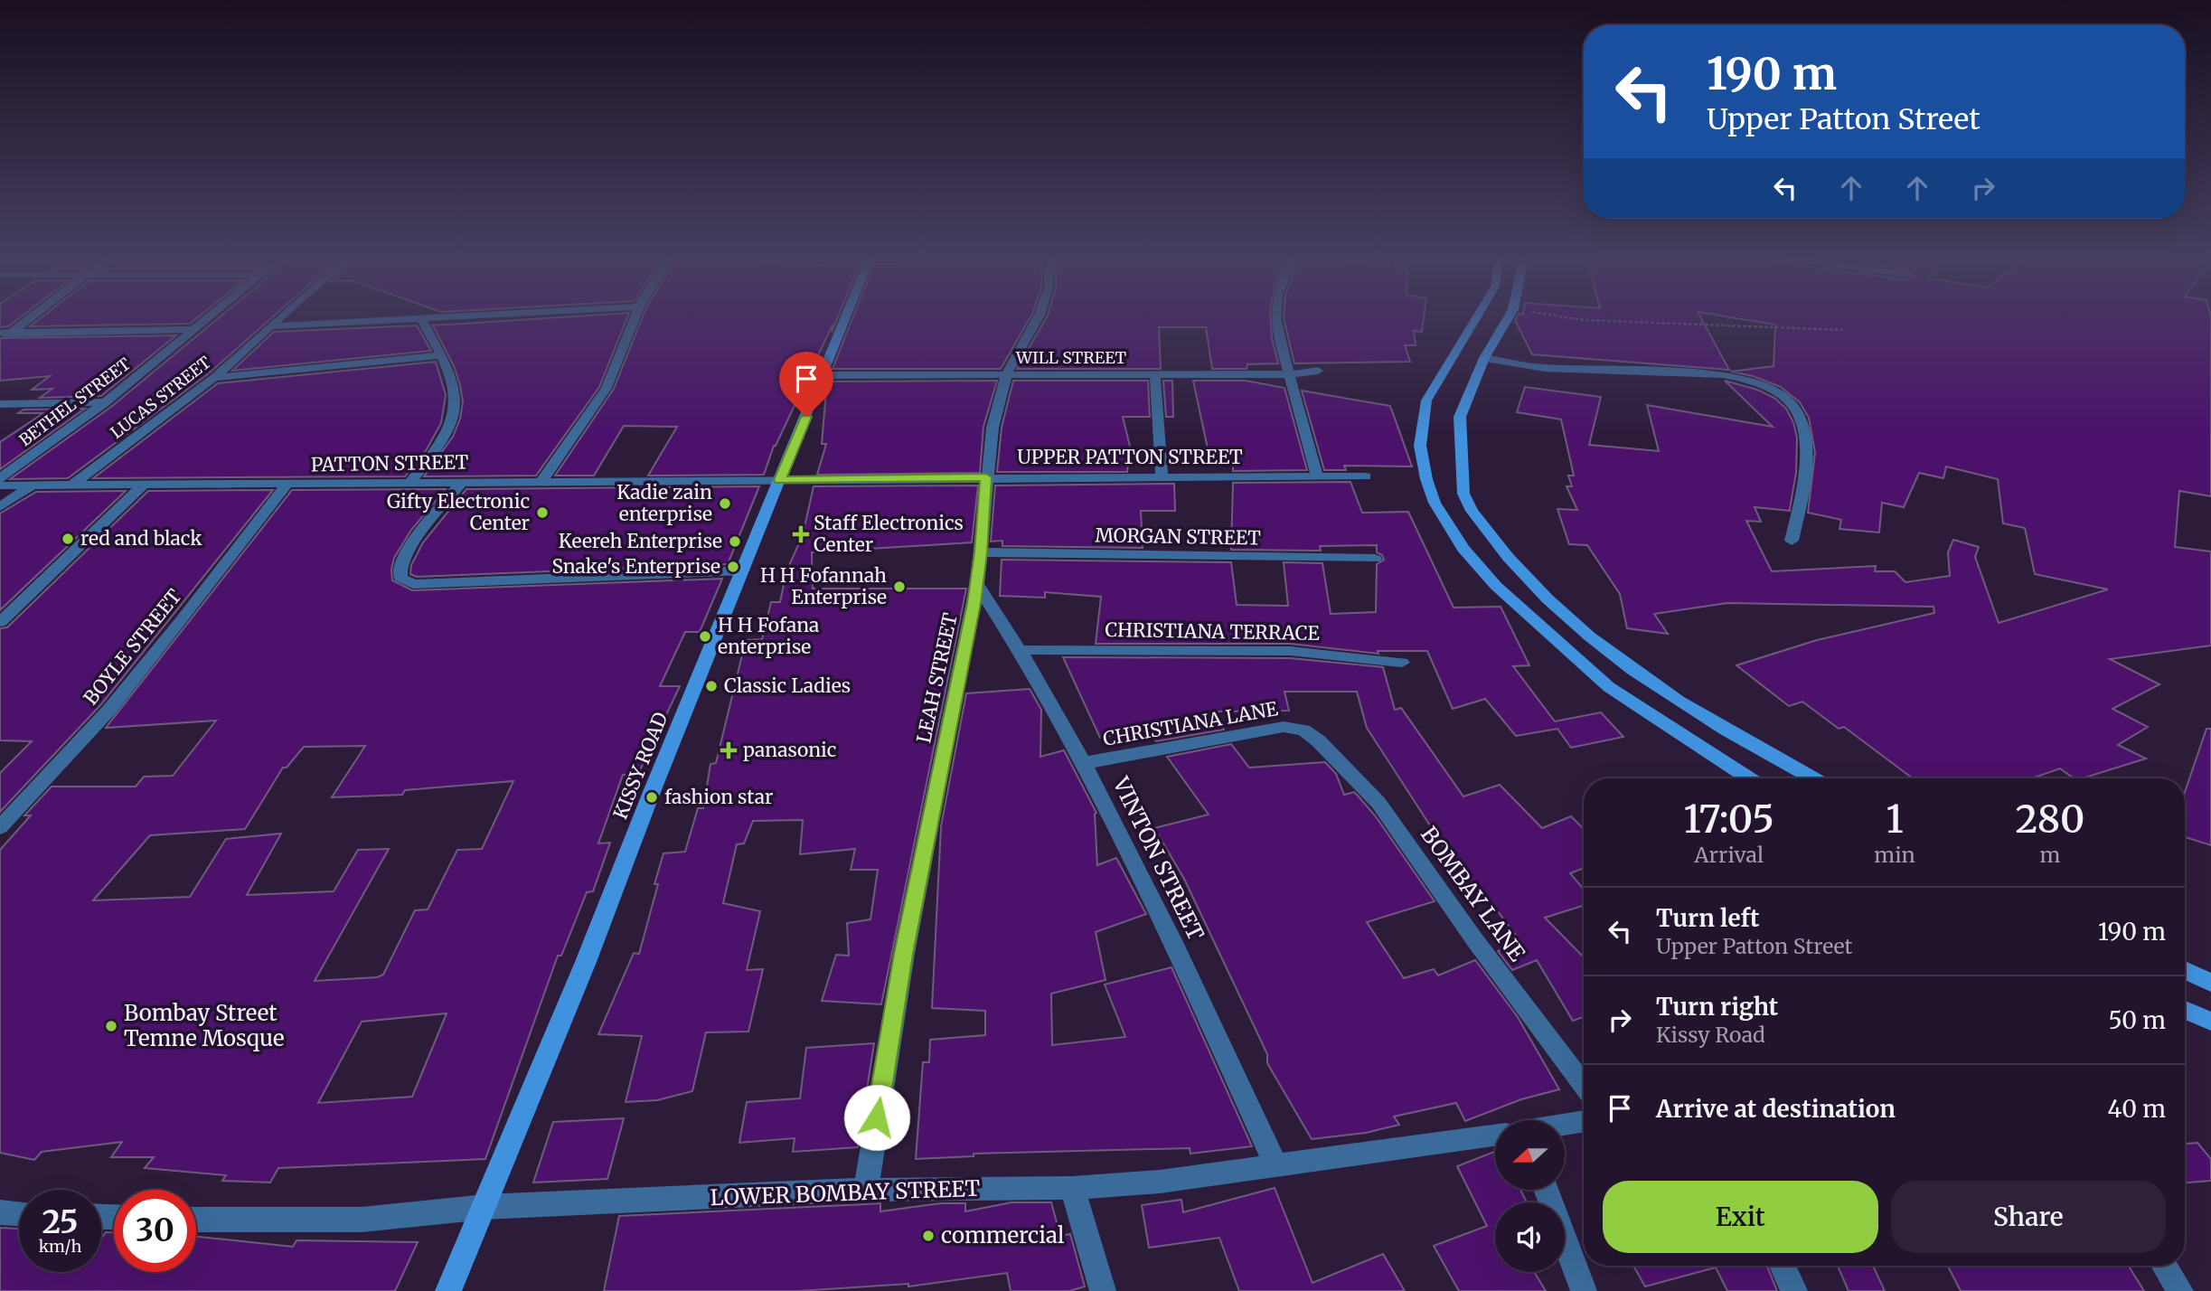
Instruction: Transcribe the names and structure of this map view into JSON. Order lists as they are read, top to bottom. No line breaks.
{"streets":{"street":["WILL STREET","LUCAS STREET","BETHEL STREET","UPPER PATTON STREET","PATTON STREET","MORGAN STREET","CHRISTIANA TERRACE","BOYLE STREET","LEAH STREET","CHRISTIANA LANE","KISSY ROAD","VINTON STREET","BOMBAY LANE","LOWER BOMBAY STREET"]},"crossings":[["WILL STREET","LEAH STREET"],["WILL STREET","KISSY ROAD"],["LUCAS STREET","PATTON STREET"],["UPPER PATTON STREET","PATTON STREET"],["UPPER PATTON STREET","LEAH STREET"],["UPPER PATTON STREET","KISSY ROAD"],["PATTON STREET","BOYLE STREET"],["PATTON STREET","KISSY ROAD"],["MORGAN STREET","LEAH STREET"],["CHRISTIANA TERRACE","VINTON STREET"],["LEAH STREET","VINTON STREET"],["LEAH STREET","LOWER BOMBAY STREET"],["CHRISTIANA LANE","VINTON STREET"],["CHRISTIANA LANE","BOMBAY LANE"],["KISSY ROAD","LOWER BOMBAY STREET"],["VINTON STREET","LOWER BOMBAY STREET"]],"places":{"other":["Kadie zain enterprise","Gifty Electronic Center","red and black","Keereh Enterprise","Snake's Enterprise","H H Fofannah Enterprise","H H Fofana enterprise","Classic Ladies","fashion star","Bombay Street Temne Mosque","commercial"],"health":["Staff Electronics Center","panasonic"]},"north":"left","page":{"turn":["190 m","Upper Patton Street"],"eta":["17:05","Arrival","1","min","280","m"],"list":[{"name":"Turn left","note":"Upper Patton Street","value":"190 m"},{"name":"Turn right","note":"Kissy Road","value":"50 m"},{"name":"Arrive at destination","value":"40 m"}],"buttons":["Exit","Share"],"speed":"25 km/h","limit":"30"}}
